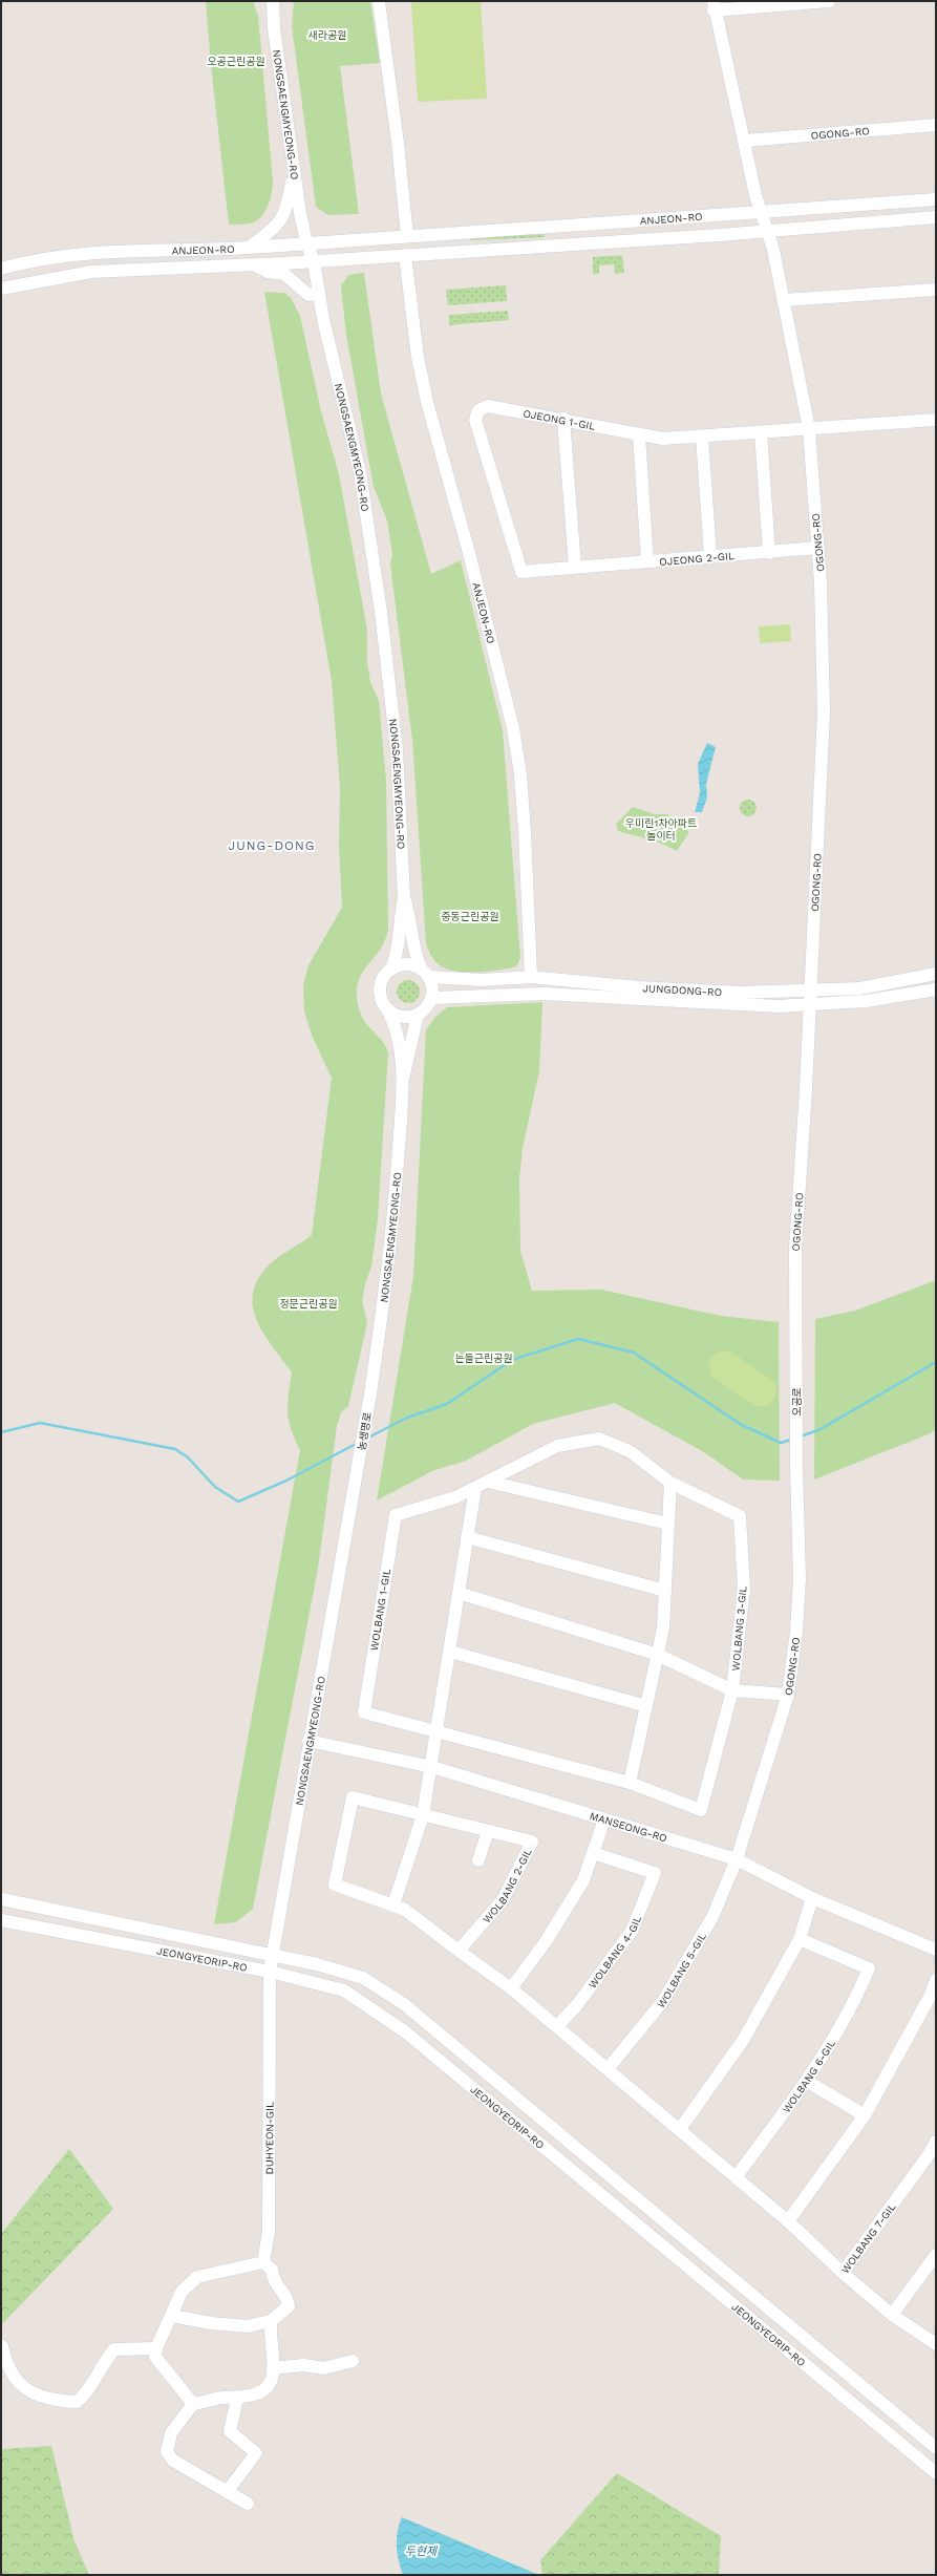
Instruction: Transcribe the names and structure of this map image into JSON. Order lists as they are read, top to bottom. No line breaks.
{"streets":{"street":["NONGSAENGMYEONG-RO","OGONG-RO","ANJEON-RO","OJEONG 1-GIL","OJEONG 2-GIL","JUNGDONG-RO","오공로","농생명로","WOLBANG 1-GIL","WOLBANG 3-GIL","MANSEONG-RO","WOLBANG 2-GIL","WOLBANG 4-GIL","JEONGYEORIP-RO","WOLBANG 5-GIL","WOLBANG 6-GIL","DUHYEON-GIL","WOLBANG 7-GIL"]},"crossings":[["NONGSAENGMYEONG-RO","ANJEON-RO"],["NONGSAENGMYEONG-RO","농생명로"],["NONGSAENGMYEONG-RO","MANSEONG-RO"],["NONGSAENGMYEONG-RO","JEONGYEORIP-RO"],["NONGSAENGMYEONG-RO","DUHYEON-GIL"],["OGONG-RO","ANJEON-RO"],["OGONG-RO","OJEONG 1-GIL"],["OGONG-RO","OJEONG 2-GIL"],["OGONG-RO","JUNGDONG-RO"],["OGONG-RO","오공로"],["OGONG-RO","MANSEONG-RO"],["OGONG-RO","WOLBANG 5-GIL"],["ANJEON-RO","JUNGDONG-RO"],["OJEONG 1-GIL","OJEONG 2-GIL"],["WOLBANG 1-GIL","WOLBANG 3-GIL"],["MANSEONG-RO","WOLBANG 5-GIL"],["WOLBANG 6-GIL","WOLBANG 7-GIL"]],"districts":["JUNG-DONG"],"water":["두현제"],"parks":["새라공원","오공근린공원","우미린1차아파트 놀이터","중동근린공원","정문근린공원","는들근린공원"]}
